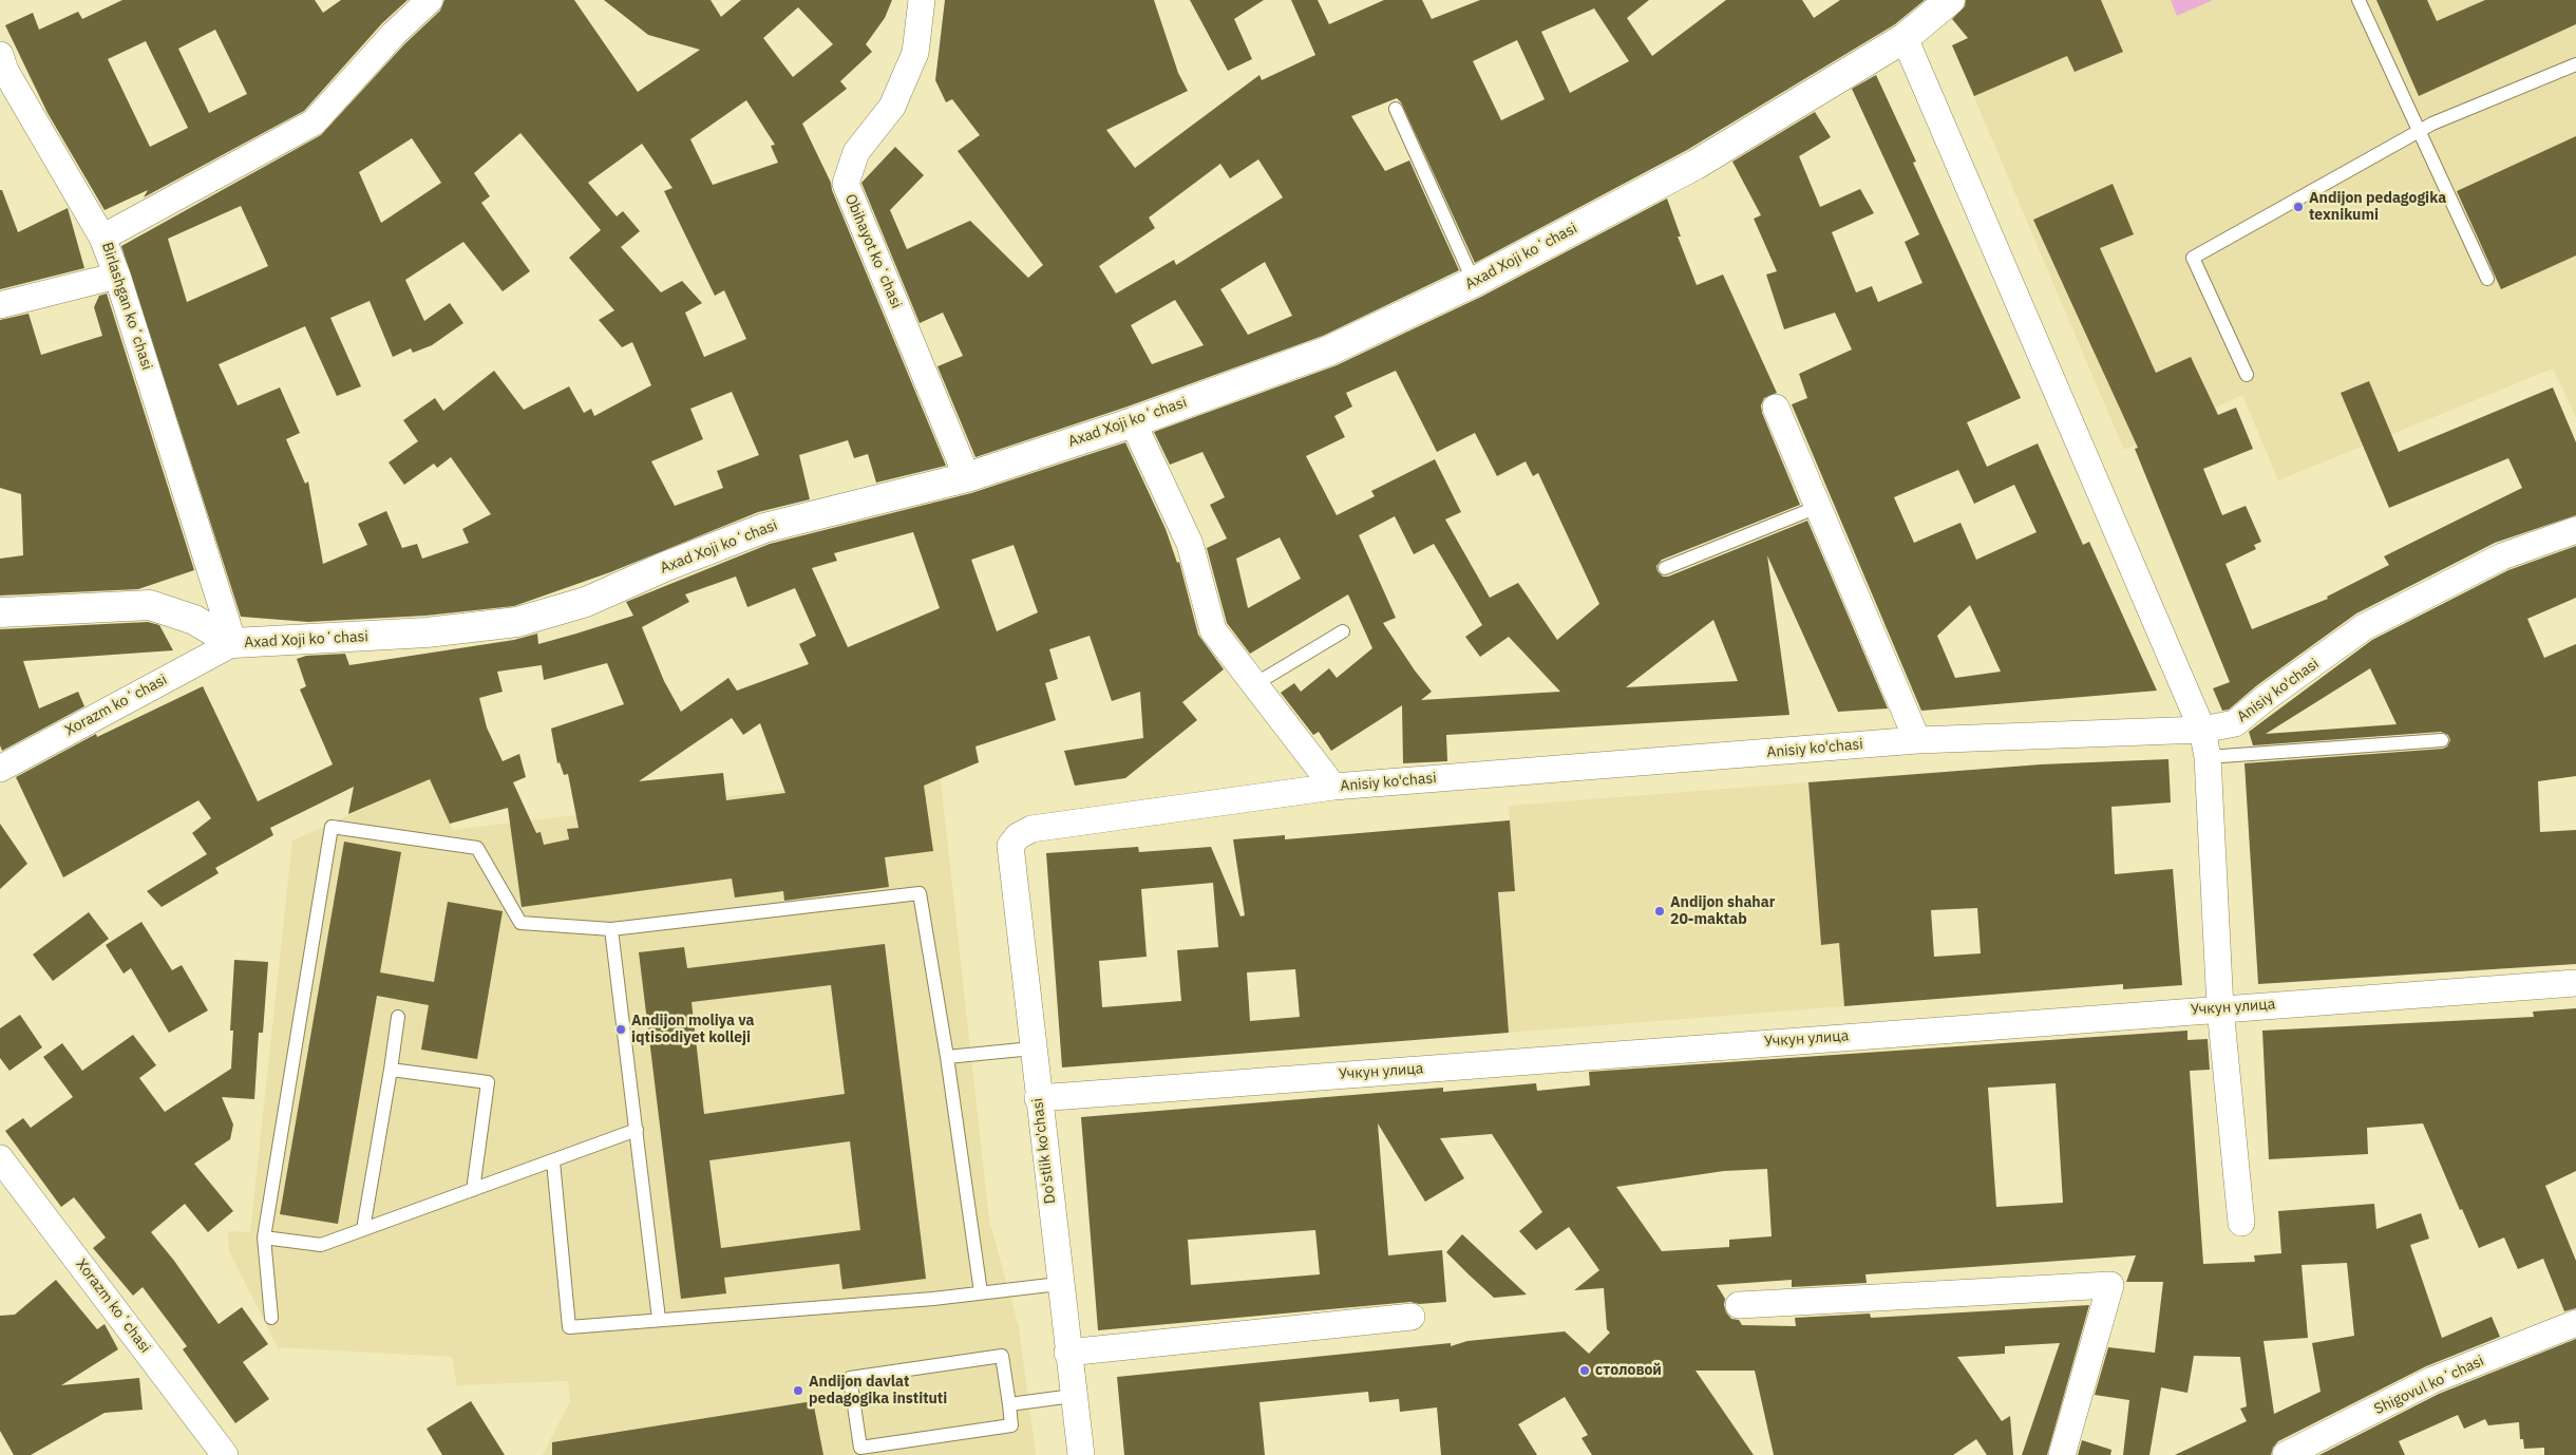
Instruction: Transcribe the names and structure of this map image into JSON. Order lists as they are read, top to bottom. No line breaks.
{"streets":{"street":["Obihayot koʻchasi","Axad Xoji koʻchasi","Birlashgan koʻchasi","Anisiy ko'chasi","Xorazm koʻchasi","Учкун улица","Do'stlik ko'chasi","Shigovul koʻchasi"]},"crossings":[["Obihayot koʻchasi","Axad Xoji koʻchasi"],["Axad Xoji koʻchasi","Birlashgan koʻchasi"],["Axad Xoji koʻchasi","Xorazm koʻchasi"],["Birlashgan koʻchasi","Xorazm koʻchasi"],["Anisiy ko'chasi","Do'stlik ko'chasi"],["Учкун улица","Do'stlik ko'chasi"]],"places":["Andijon pedagogika texnikumi","Andijon shahar 20-maktab","Andijon moliya va iqtisodiyet kolleji","столовой","Andijon davlat pedagogika instituti"]}
